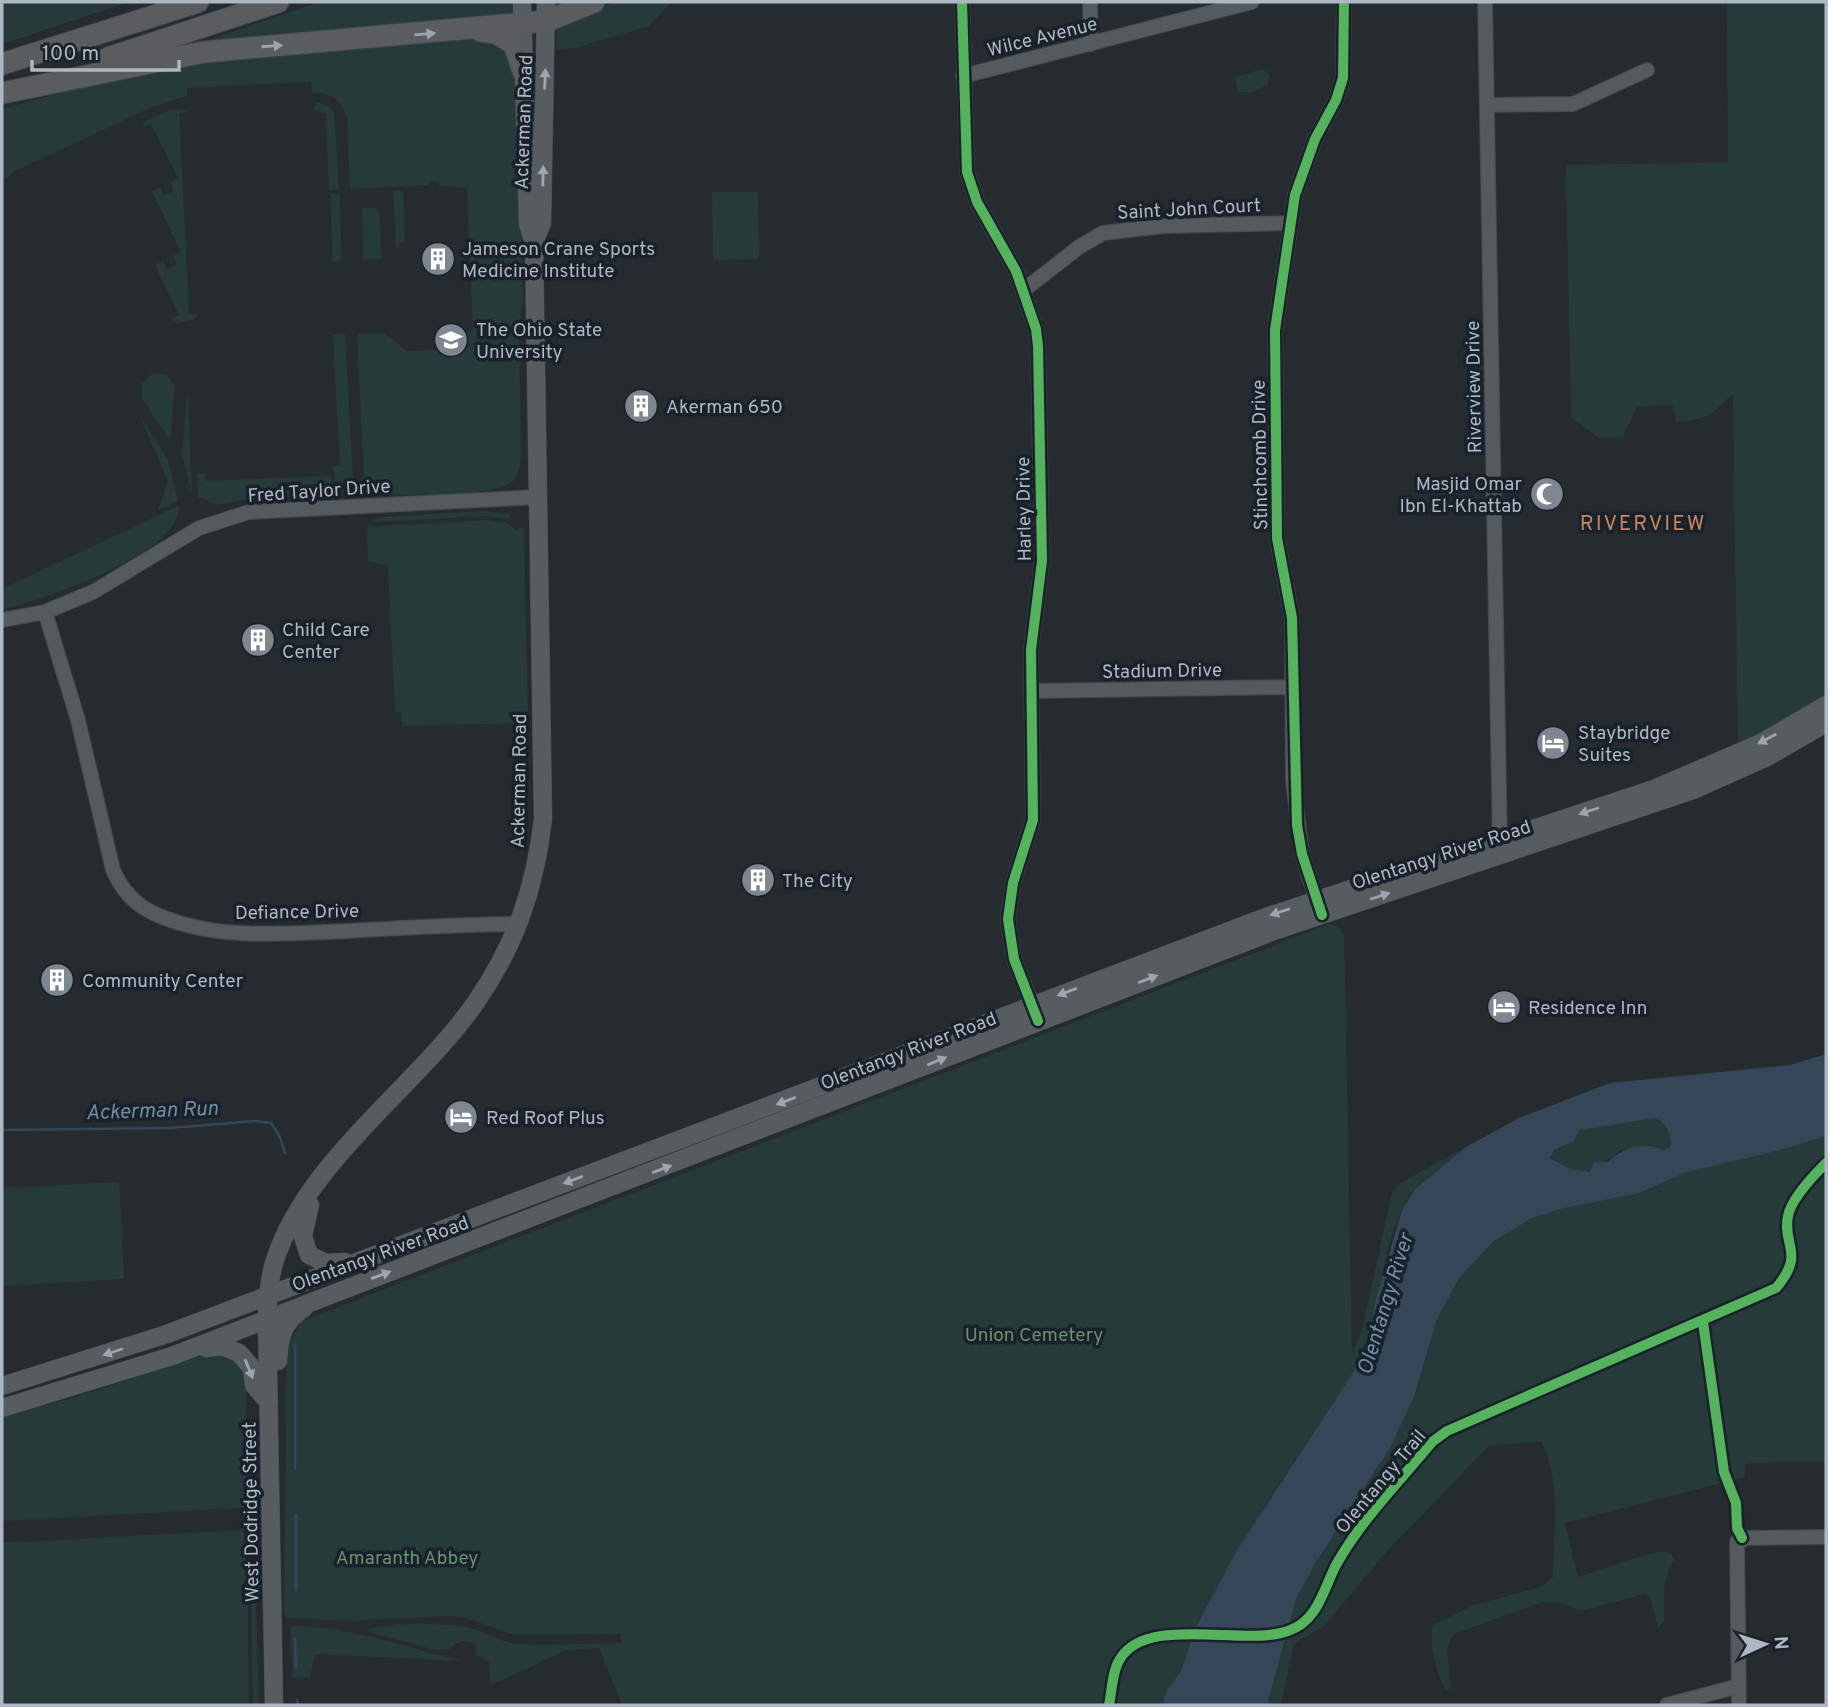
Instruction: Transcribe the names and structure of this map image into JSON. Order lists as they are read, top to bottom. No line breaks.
{"streets":{"main road":["Ackerman Road","Olentangy River Road","West Dodridge Street"],"street":["Wilce Avenue","Saint John Court","Riverview Drive","Stinchcomb Drive","Fred Taylor Drive","Harley Drive","Stadium Drive","Defiance Drive"],"cycle path":["Olentangy Trail"]},"crossings":[["Wilce Avenue","Harley Drive"],["Ackerman Road","Fred Taylor Drive"],["Ackerman Road","Olentangy River Road"],["Ackerman Road","Defiance Drive"],["Ackerman Road","West Dodridge Street"],["Saint John Court","Stinchcomb Drive"],["Saint John Court","Harley Drive"],["Riverview Drive","Olentangy River Road"],["Stinchcomb Drive","Stadium Drive"],["Stinchcomb Drive","Olentangy River Road"],["Fred Taylor Drive","Defiance Drive"],["Harley Drive","Stadium Drive"],["Harley Drive","Olentangy River Road"],["Olentangy River Road","West Dodridge Street"]],"districts":["RIVERVIEW"],"water":["Ackerman Run","Olentangy River"],"parks":["Union Cemetery","Amaranth Abbey"],"places":{"building":["Jameson Crane Sports Medicine Institute","Akerman 650","Child Care Center","The City","Community Center"],"school or university":["The Ohio State University"],"mosque":["Masjid Omar Ibn El-Khattab"],"hotel":["Staybridge Suites","Residence Inn","Red Roof Plus"]},"scale_bar":"100 m","north":"right"}
